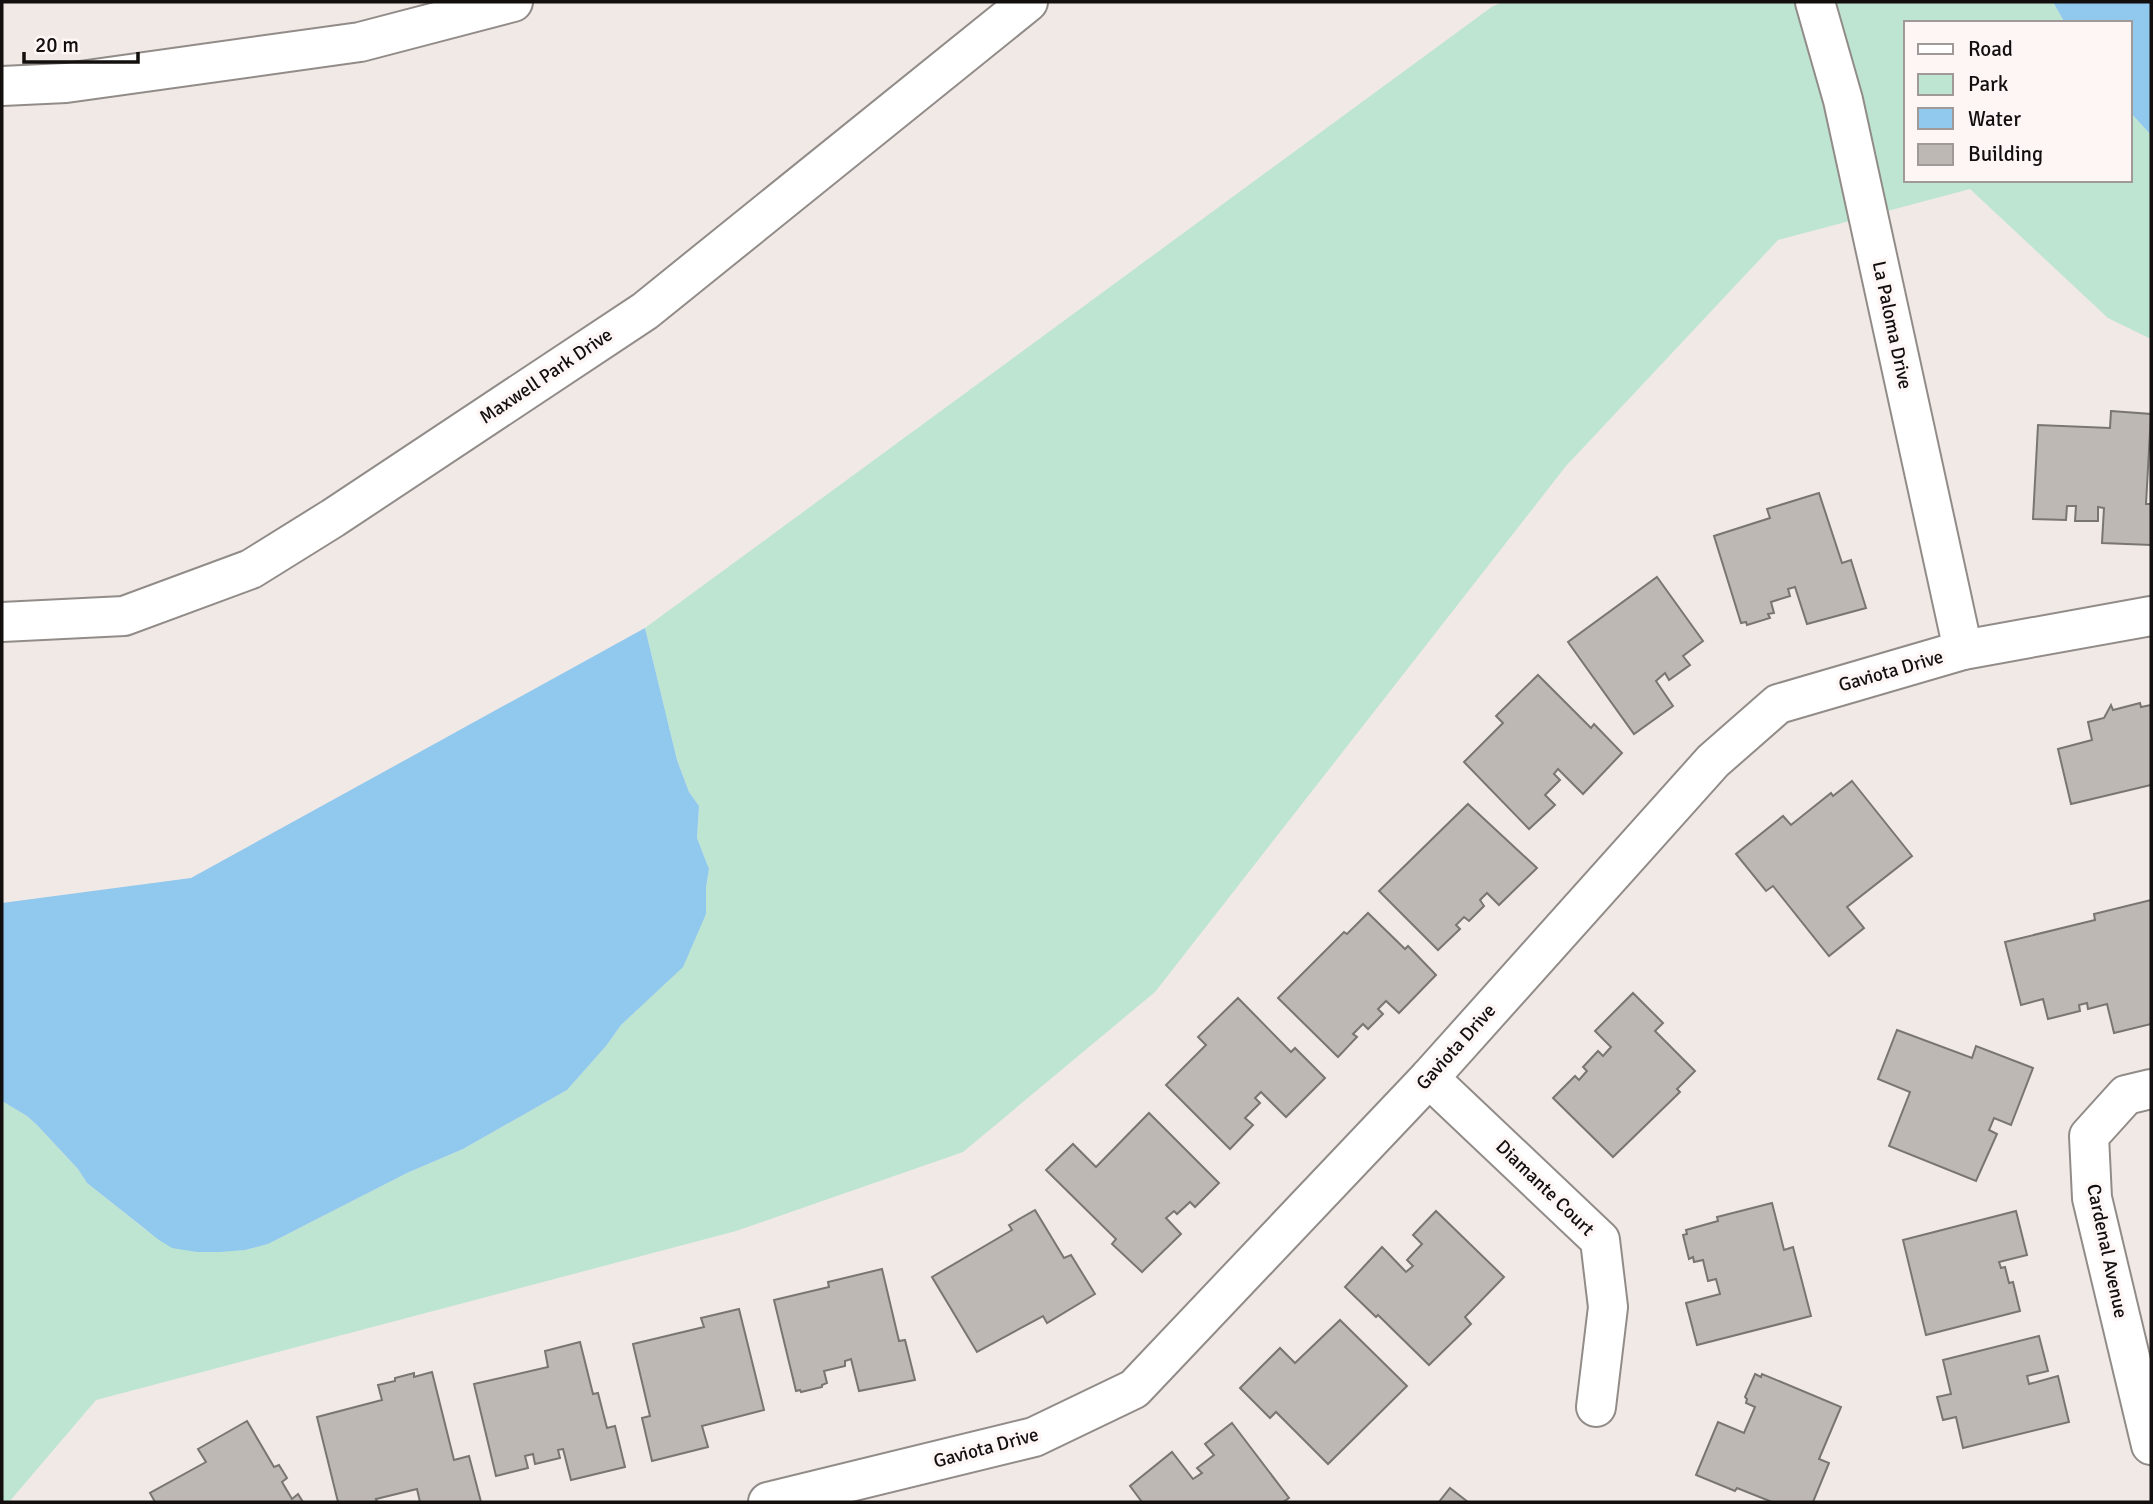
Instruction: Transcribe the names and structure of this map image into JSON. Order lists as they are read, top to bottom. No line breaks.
{"streets":{"street":["La Paloma Drive","Maxwell Park Drive","Gaviota Drive","Diamante Court","Cardenal Avenue"]},"crossings":[["La Paloma Drive","Gaviota Drive"],["Gaviota Drive","Diamante Court"]],"legend":["Road","Park","Water","Building"],"scale_bar":"20 m"}
